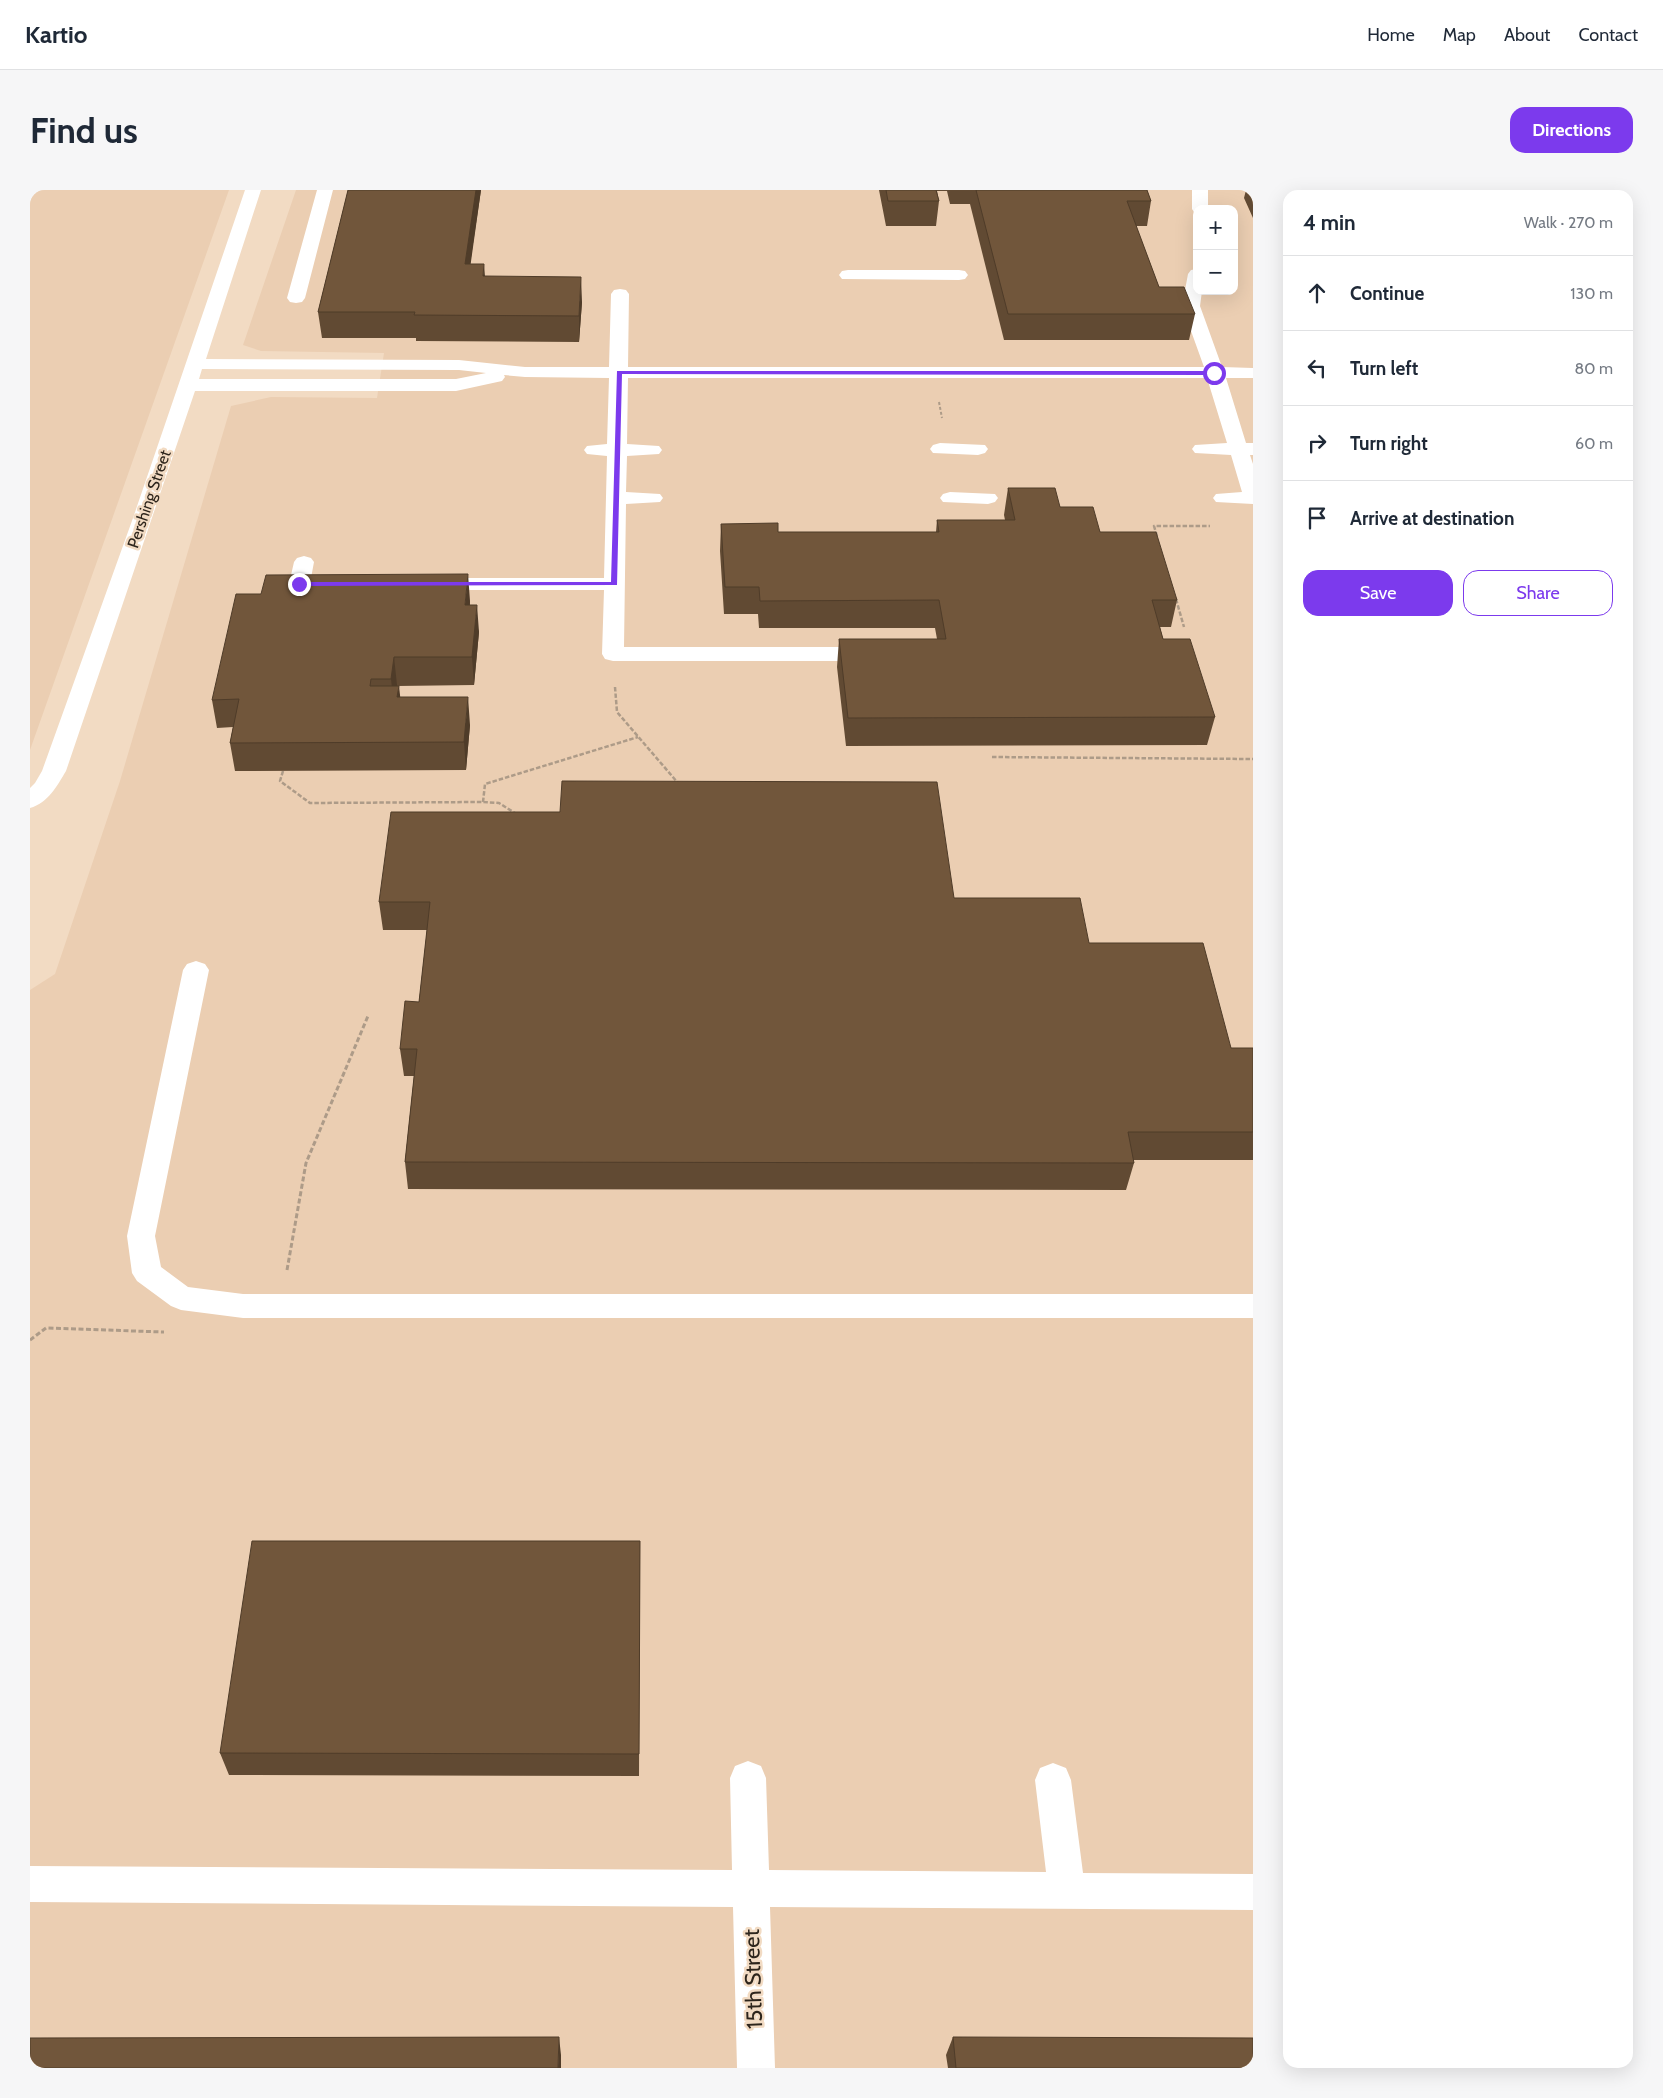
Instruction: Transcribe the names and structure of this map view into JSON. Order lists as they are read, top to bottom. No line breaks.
{"streets":{"street":["Pershing Street","15th Street"]},"page":{"header":"Kartio","nav":["Home","Map","About","Contact"],"buttons":["Directions",["Save","Share"]],"title":"Find us","heading":["4 min","Walk · 270 m"],"map_buttons":["+","−"],"list":[["Continue","130 m"],["Turn left","80 m"],["Turn right","60 m"],"Arrive at destination"]}}
